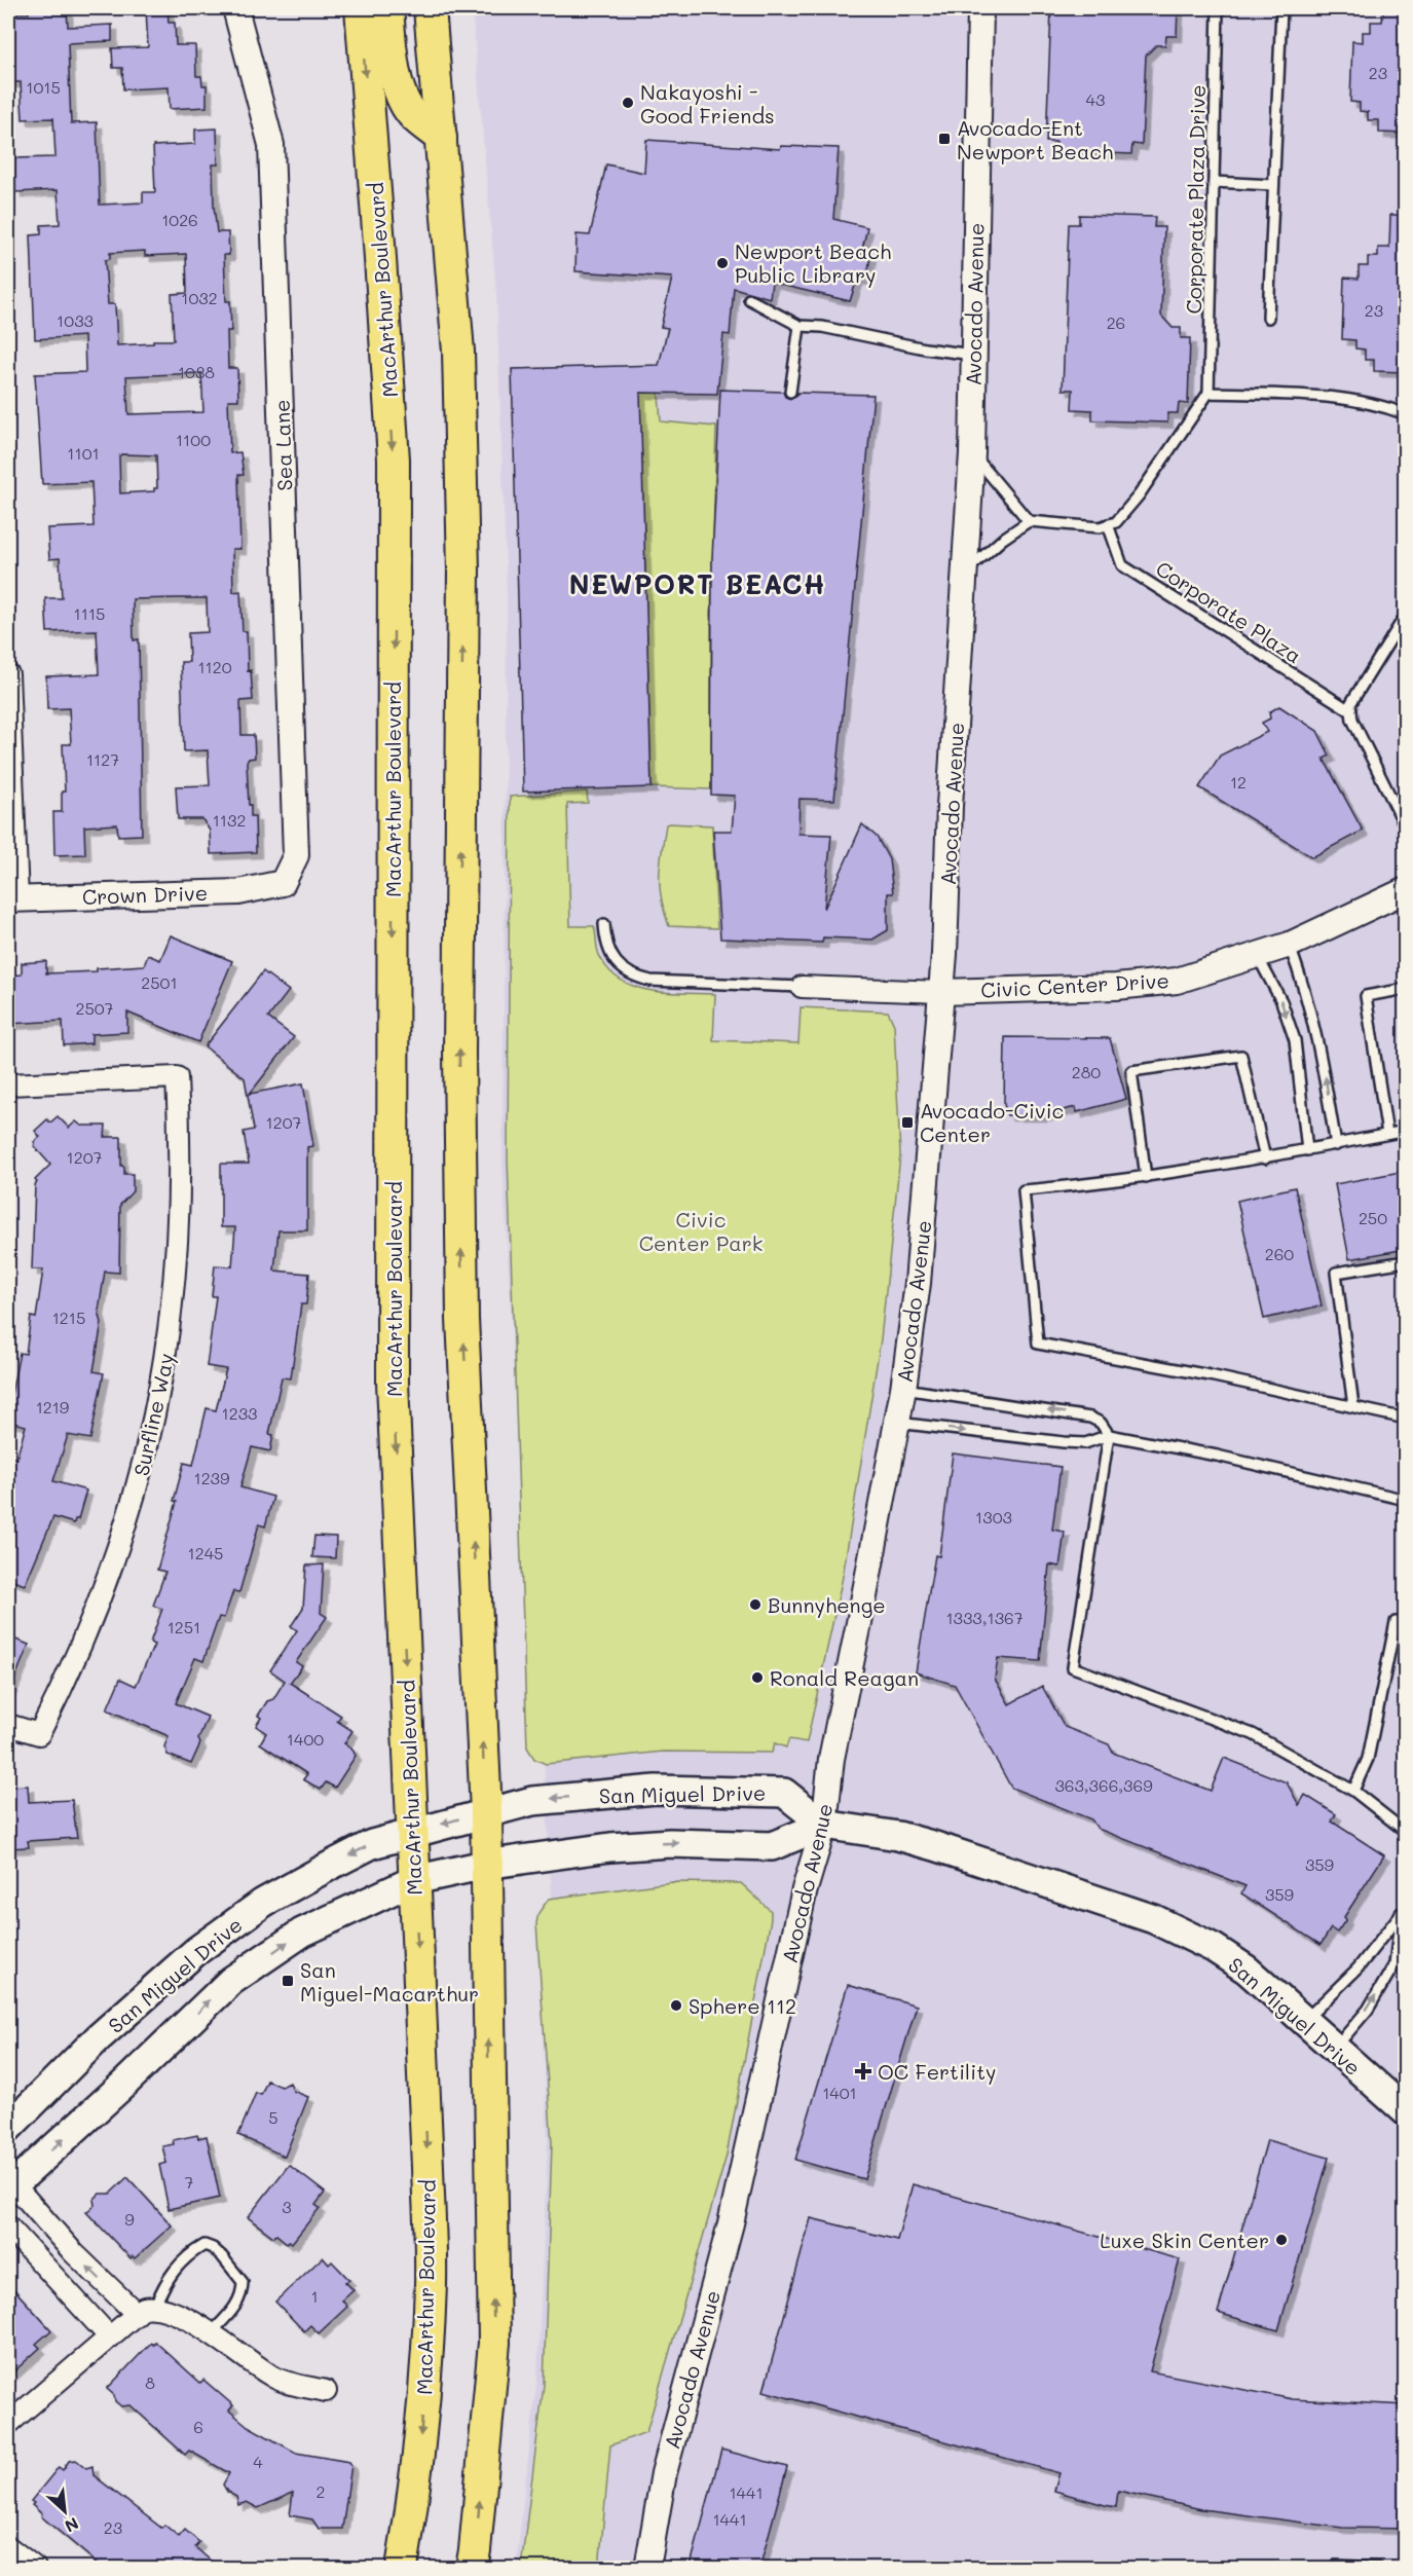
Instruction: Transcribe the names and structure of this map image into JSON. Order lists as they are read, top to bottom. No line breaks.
{"streets":{"main road":["MacArthur Boulevard","San Miguel Drive"],"street":["Avocado Avenue","Sea Lane","Crown Drive","Civic Center Drive","Surfline Way"],"lane":["Corporate Plaza Drive","Corporate Plaza"]},"crossings":[["MacArthur Boulevard","San Miguel Drive"],["Avocado Avenue","Civic Center Drive"],["Avocado Avenue","San Miguel Drive"],["Sea Lane","Crown Drive"]],"districts":["NEWPORT BEACH"],"parks":["Civic Center Park"],"places":{"other":["Nakayoshi - Good Friends","Newport Beach Public Library","Bunnyhenge","Ronald Reagan","Sphere 112","Luxe Skin Center"],"transit":["Avocado-Ent Newport Beach","Avocado-Civic Center","San Miguel-Macarthur"],"health":["OC Fertility"]},"house_numbers":["23","1015","43","1026","1032","23","1033","26","1038","1100","1101","1115","1120","1127","12","1132","2501","2507","280","1207","1207","250","260","1215","1219","1233","1239","1303","1245","1333,1367","1251","1400","363,366,369","359","359","1401","5","7","3","9","1","8","6","4","2","1441","1441","23"],"north":"bottom right"}
